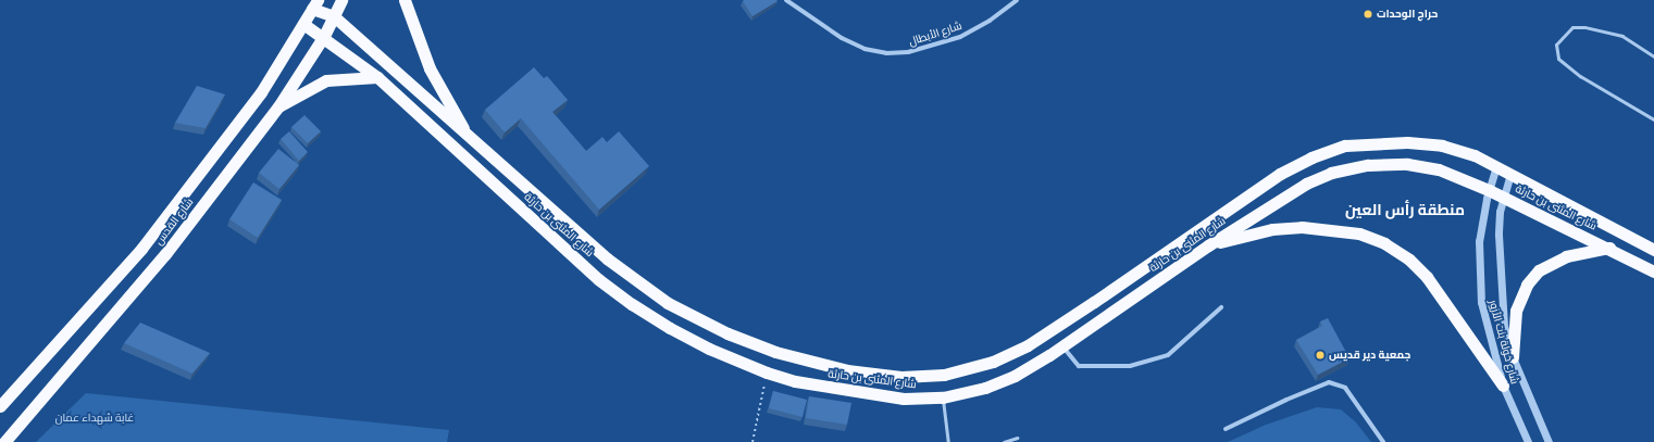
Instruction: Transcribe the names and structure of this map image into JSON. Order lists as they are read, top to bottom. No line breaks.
{"streets":{"highway":["شارع المثنى بن حارثة","شارع القدس"],"street":["شارع الأبطال","شارع خولة بنت الأزور"]},"crossings":[["شارع المثنى بن حارثة","شارع القدس"],["شارع المثنى بن حارثة","شارع خولة بنت الأزور"]],"districts":["منطقة رأس العين"],"parks":["غابة شهداء عمان"],"places":["حراج الوحدات","جمعية دير قديس"]}
